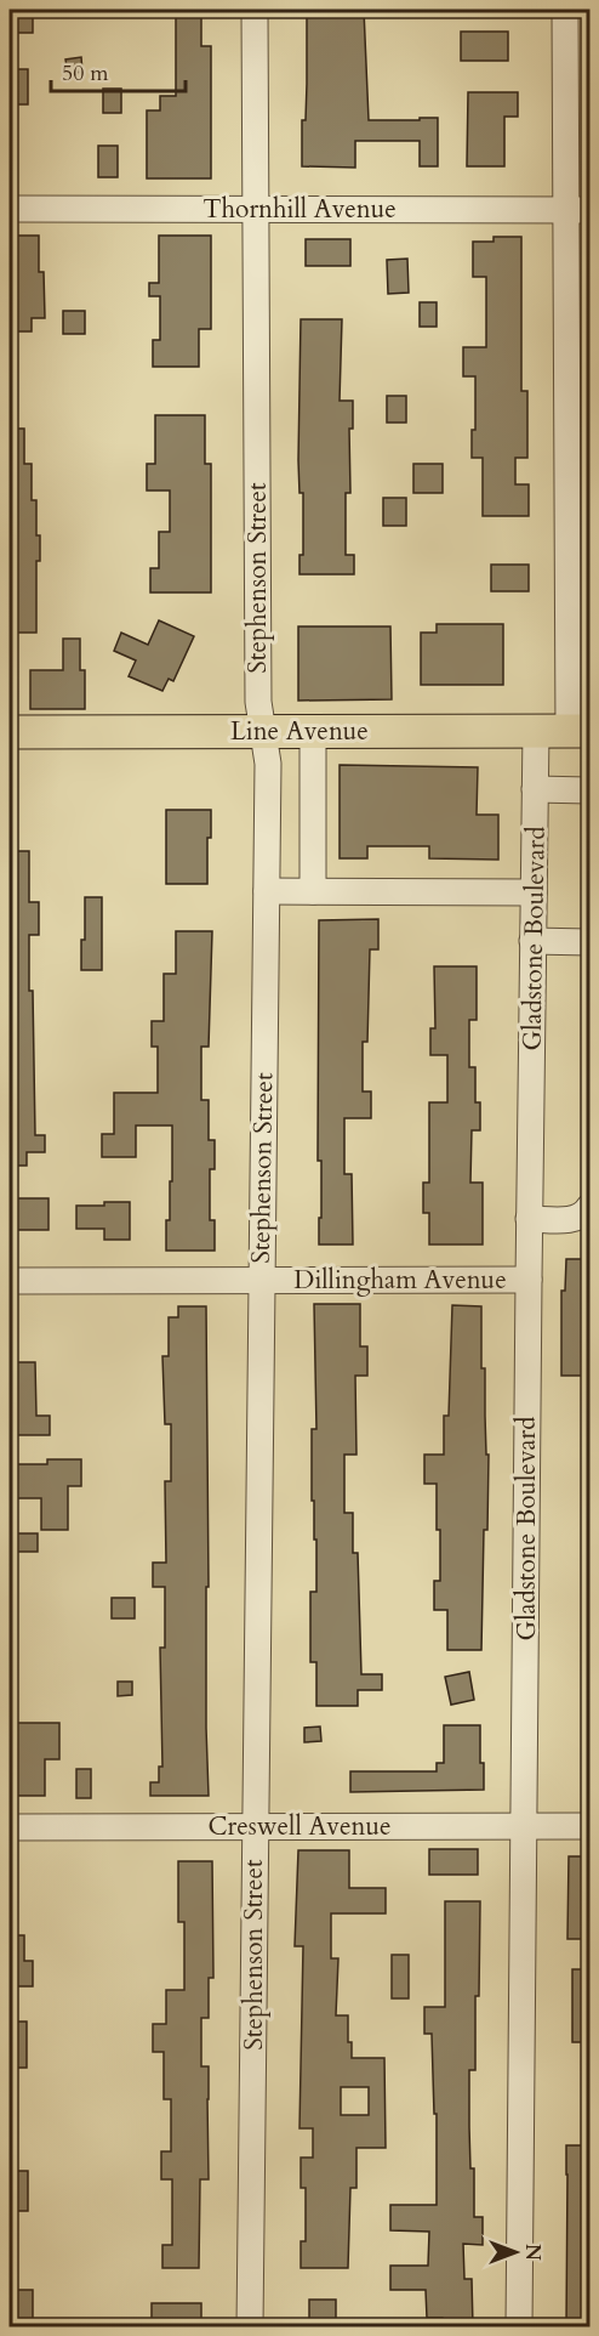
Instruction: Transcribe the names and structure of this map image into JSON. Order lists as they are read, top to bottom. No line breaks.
{"streets":{"main road":["Line Avenue"],"street":["Thornhill Avenue","Stephenson Street","Gladstone Boulevard","Dillingham Avenue","Creswell Avenue"]},"crossings":[["Thornhill Avenue","Stephenson Street"],["Thornhill Avenue","Gladstone Boulevard"],["Stephenson Street","Line Avenue"],["Stephenson Street","Dillingham Avenue"],["Stephenson Street","Creswell Avenue"],["Line Avenue","Gladstone Boulevard"],["Gladstone Boulevard","Dillingham Avenue"],["Gladstone Boulevard","Creswell Avenue"]],"scale_bar":"50 m","north":"right"}
